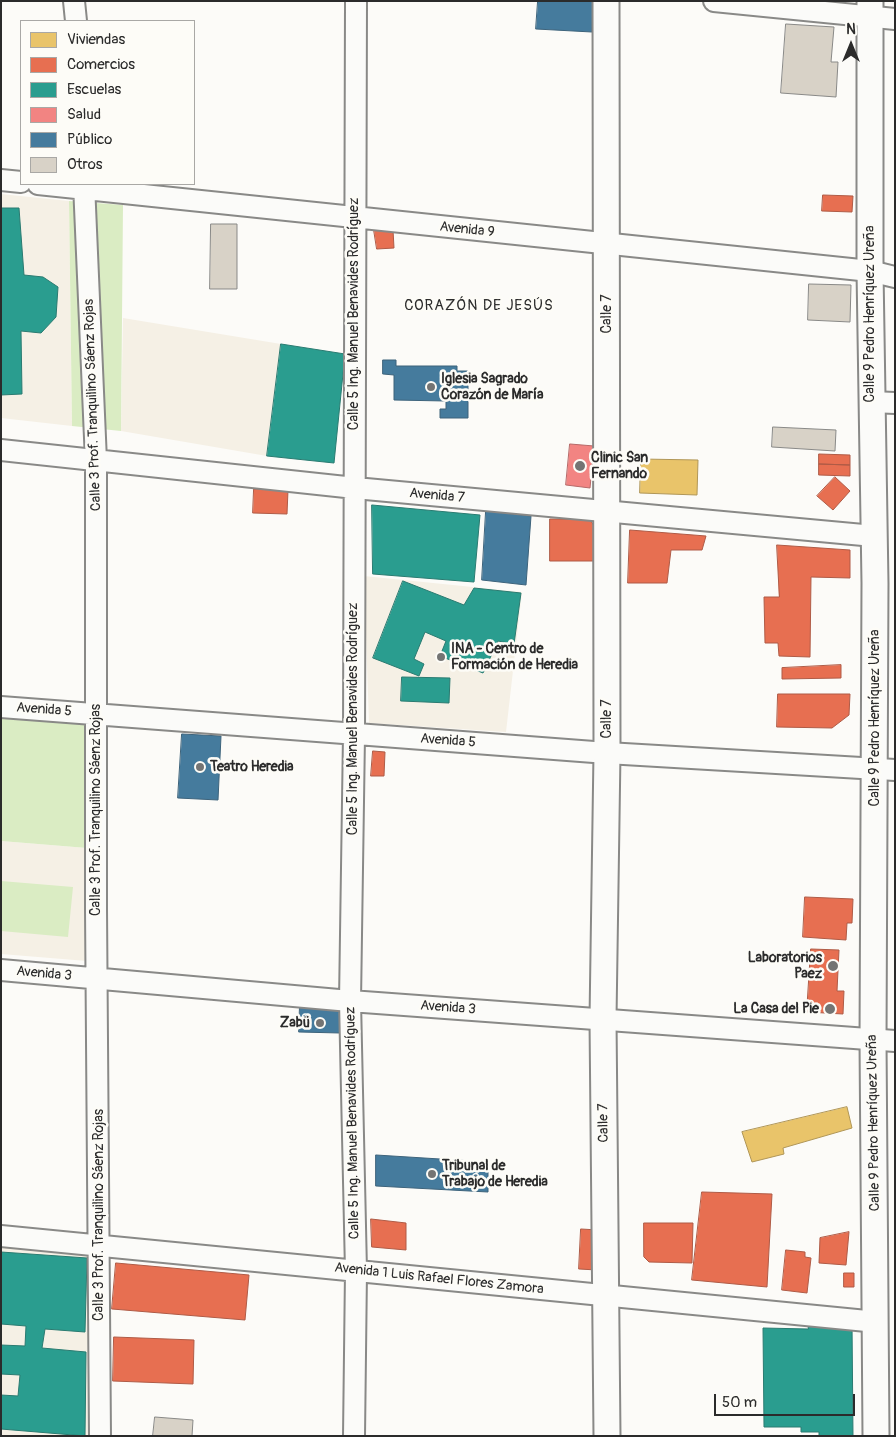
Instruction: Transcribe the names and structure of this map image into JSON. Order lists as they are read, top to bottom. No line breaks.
{"streets":{"main road":["Calle 7","Calle 9 Pedro Henríquez Ureña"],"street":["Avenida 9","Calle 5 Ing. Manuel Benavides Rodríguez","Calle 3 Prof. Tranquilino Sáenz Rojas","Avenida 7","Avenida 5","Avenida 3","Avenida 1 Luis Rafael Flores Zamora"]},"crossings":[["Avenida 9","Calle 5 Ing. Manuel Benavides Rodríguez"],["Avenida 9","Calle 7"],["Avenida 9","Calle 9 Pedro Henríquez Ureña"],["Avenida 9","Calle 3 Prof. Tranquilino Sáenz Rojas"],["Calle 5 Ing. Manuel Benavides Rodríguez","Avenida 7"],["Calle 5 Ing. Manuel Benavides Rodríguez","Avenida 5"],["Calle 5 Ing. Manuel Benavides Rodríguez","Avenida 3"],["Calle 5 Ing. Manuel Benavides Rodríguez","Avenida 1 Luis Rafael Flores Zamora"],["Calle 7","Avenida 7"],["Calle 7","Avenida 5"],["Calle 7","Avenida 3"],["Calle 7","Avenida 1 Luis Rafael Flores Zamora"],["Calle 9 Pedro Henríquez Ureña","Avenida 7"],["Calle 9 Pedro Henríquez Ureña","Avenida 5"],["Calle 9 Pedro Henríquez Ureña","Avenida 3"],["Calle 9 Pedro Henríquez Ureña","Avenida 1 Luis Rafael Flores Zamora"],["Calle 3 Prof. Tranquilino Sáenz Rojas","Avenida 7"],["Calle 3 Prof. Tranquilino Sáenz Rojas","Avenida 5"],["Calle 3 Prof. Tranquilino Sáenz Rojas","Avenida 3"],["Calle 3 Prof. Tranquilino Sáenz Rojas","Avenida 1 Luis Rafael Flores Zamora"]],"districts":["CORAZÓN DE JESÚS"],"places":["Iglesia Sagrado Corazón de María","Clinic San Fernando","INA - Centro de Formación de Heredia","Teatro Heredia","Laboratorios Paez","La Casa del Pie","Zabü","Tribunal de Trabajo de Heredia"],"legend":["Viviendas","Comercios","Escuelas","Salud","Público","Otros"],"scale_bar":"50 m","north":"top"}
